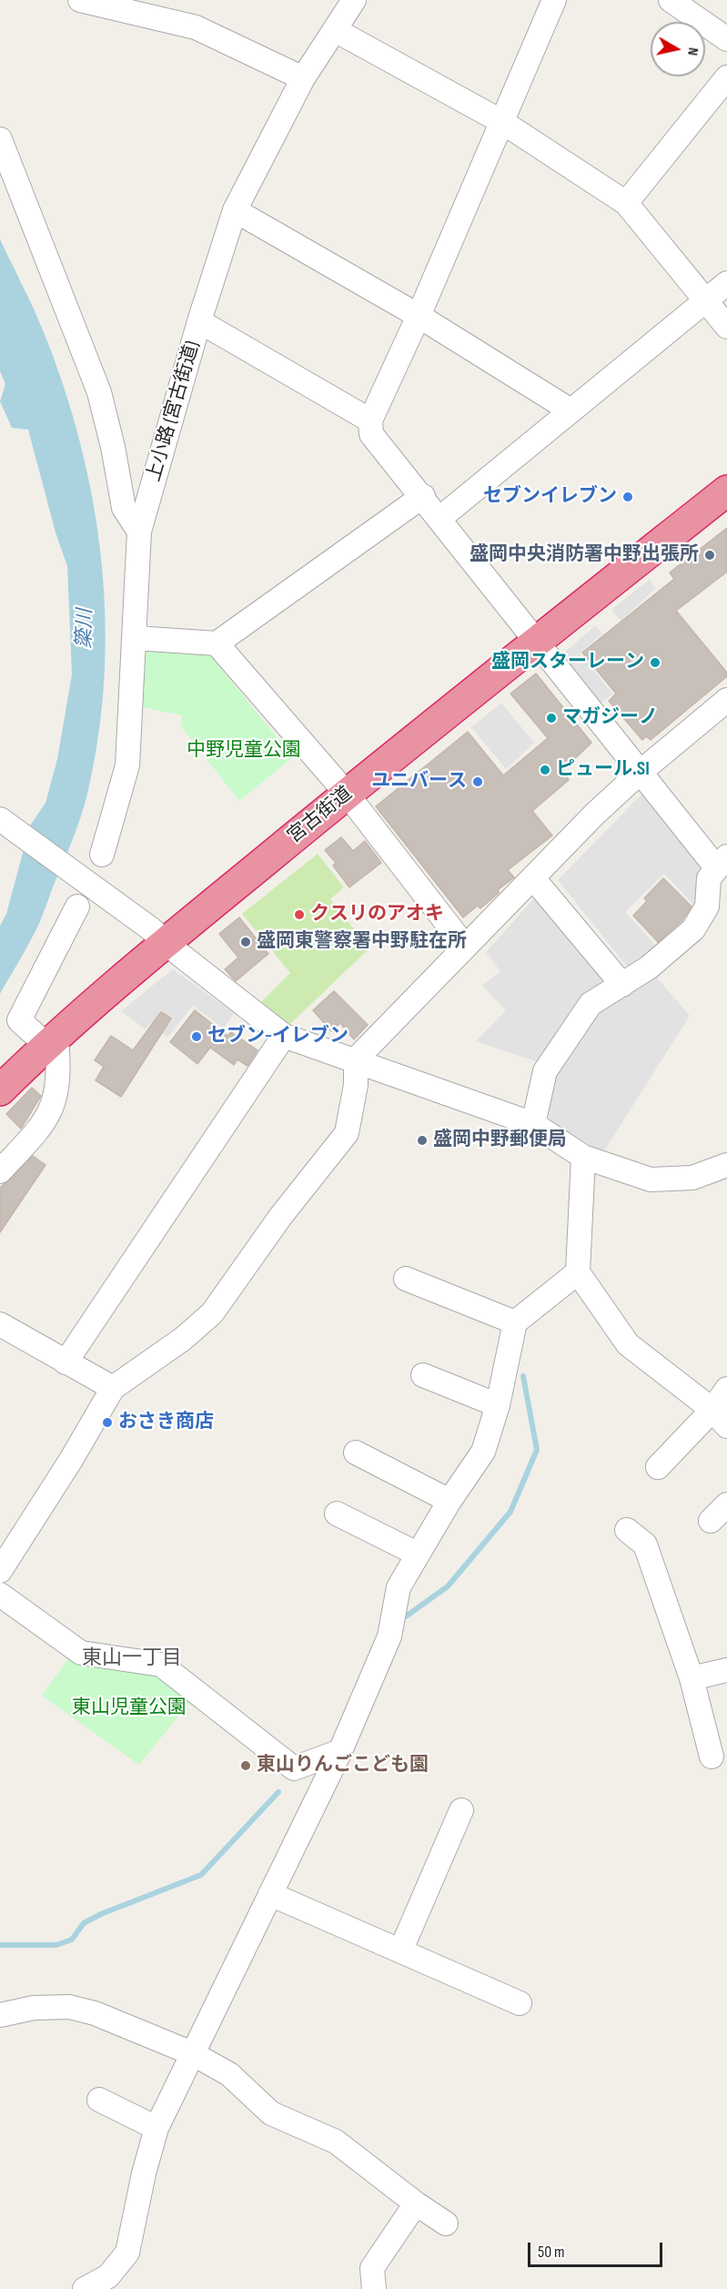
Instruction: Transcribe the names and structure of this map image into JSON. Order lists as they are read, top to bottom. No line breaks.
{"streets":{"highway":["宮古街道"],"street":["上小路 (宮古街道)"]},"districts":["東山一丁目"],"water":["簗川"],"parks":["中野児童公園","東山児童公園"],"places":["セブンイレブン","盛岡中央消防署中野出張所","盛岡スターレーン","マガジーノ","ピュール.SI","ユニバース","クスリのアオキ","盛岡東警察署中野駐在所","セブン-イレブン","盛岡中野郵便局","おさき商店","東山りんごこども園"],"scale_bar":"50 m","north":"right"}
